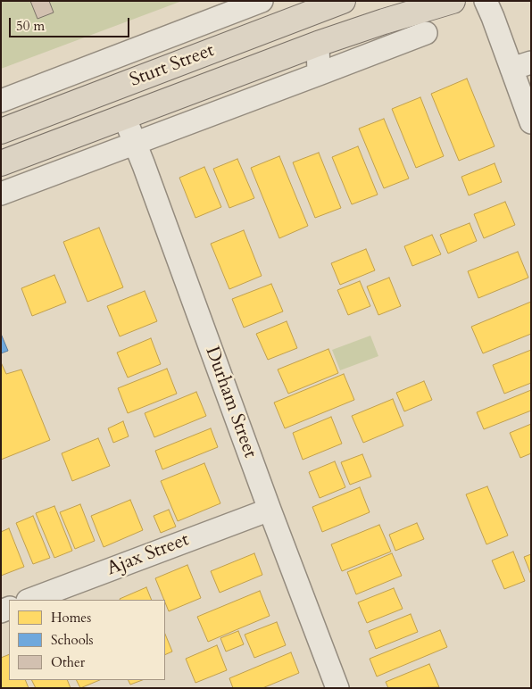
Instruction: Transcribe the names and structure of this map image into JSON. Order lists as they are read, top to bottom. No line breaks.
{"streets":{"main road":["Sturt Street"],"street":["Durham Street","Ajax Street"]},"crossings":[["Sturt Street","Durham Street"],["Durham Street","Ajax Street"]],"legend":["Homes","Schools","Other"],"scale_bar":"50 m"}
